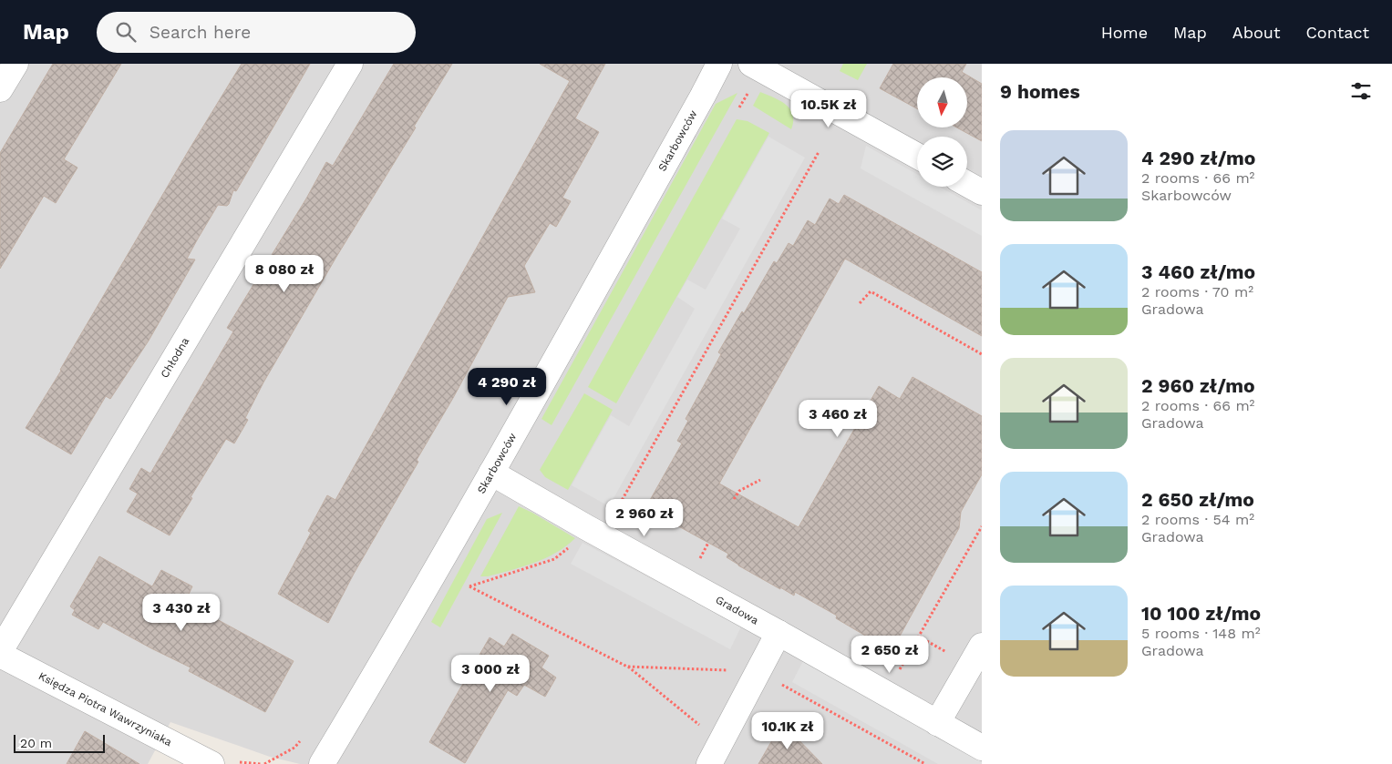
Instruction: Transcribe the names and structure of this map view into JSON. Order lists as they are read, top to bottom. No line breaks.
{"streets":{"street":["Skarbowców","Chłodna","Gradowa","Księdza Piotra Wawrzyniaka"]},"crossings":[["Skarbowców","Gradowa"],["Chłodna","Księdza Piotra Wawrzyniaka"]],"scale_bar":"20 m","north":"bottom","page":{"header":"Map","search":"Search here","nav":["Home","Map","About","Contact"],"heading":"9 homes","price":["10.5K zł","8 080 zł","4 290 zł","3 460 zł","2 960 zł","3 430 zł","2 650 zł","3 000 zł","10.1K zł"],"list":[{"name":"4 290 zł/mo","note":"2 rooms · 66 m² · Skarbowców"},{"name":"3 460 zł/mo","note":"2 rooms · 70 m² · Gradowa"},{"name":"2 960 zł/mo","note":"2 rooms · 66 m² · Gradowa"},{"name":"2 650 zł/mo","note":"2 rooms · 54 m² · Gradowa"},{"name":"10 100 zł/mo","note":"5 rooms · 148 m² · Gradowa"}],"scale":"20 m"}}
